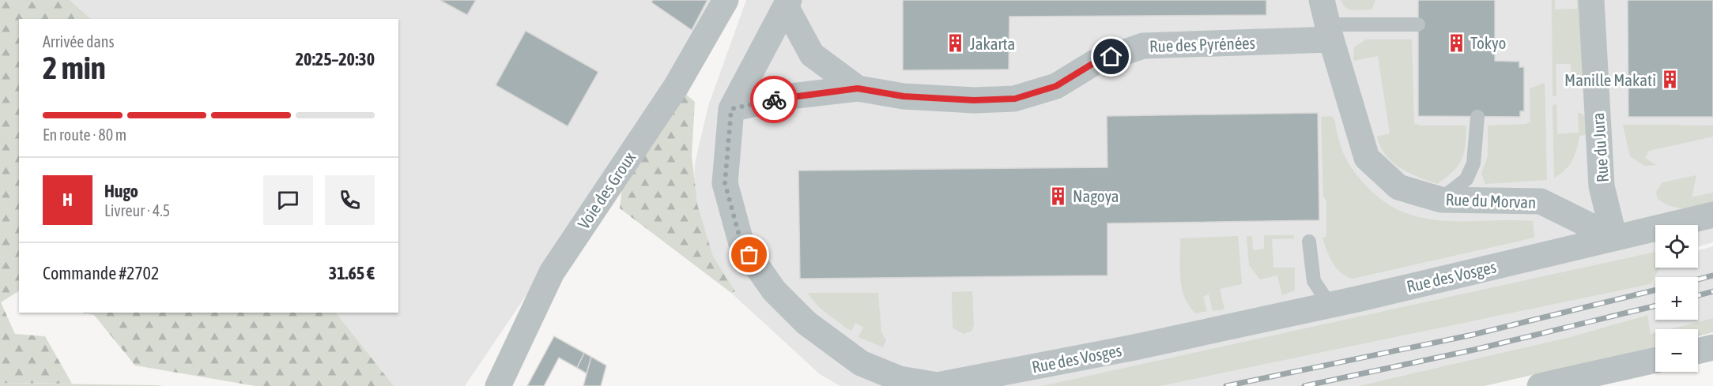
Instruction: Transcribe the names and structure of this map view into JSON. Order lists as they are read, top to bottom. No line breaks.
{"streets":{"street":["Rue des Pyrénées","Rue du Jura","Voie des Groux","Rue du Morvan","Rue des Vosges"]},"crossings":[["Rue des Pyrénées","Rue du Morvan"],["Rue des Pyrénées","Rue des Vosges"],["Rue du Jura","Rue du Morvan"],["Rue du Jura","Rue des Vosges"],["Rue du Morvan","Rue des Vosges"]],"places":{"building":["Tokyo","Jakarta","Manille Makati","Nagoya"]},"page":{"heading":["2 min","Arrivée dans","20:25–20:30"],"panel":["Hugo","Livreur · 4.5","Commande #2702","31.65 €"],"bar":"En route · 80 m","round":"H","map_buttons":["+","−"]}}
